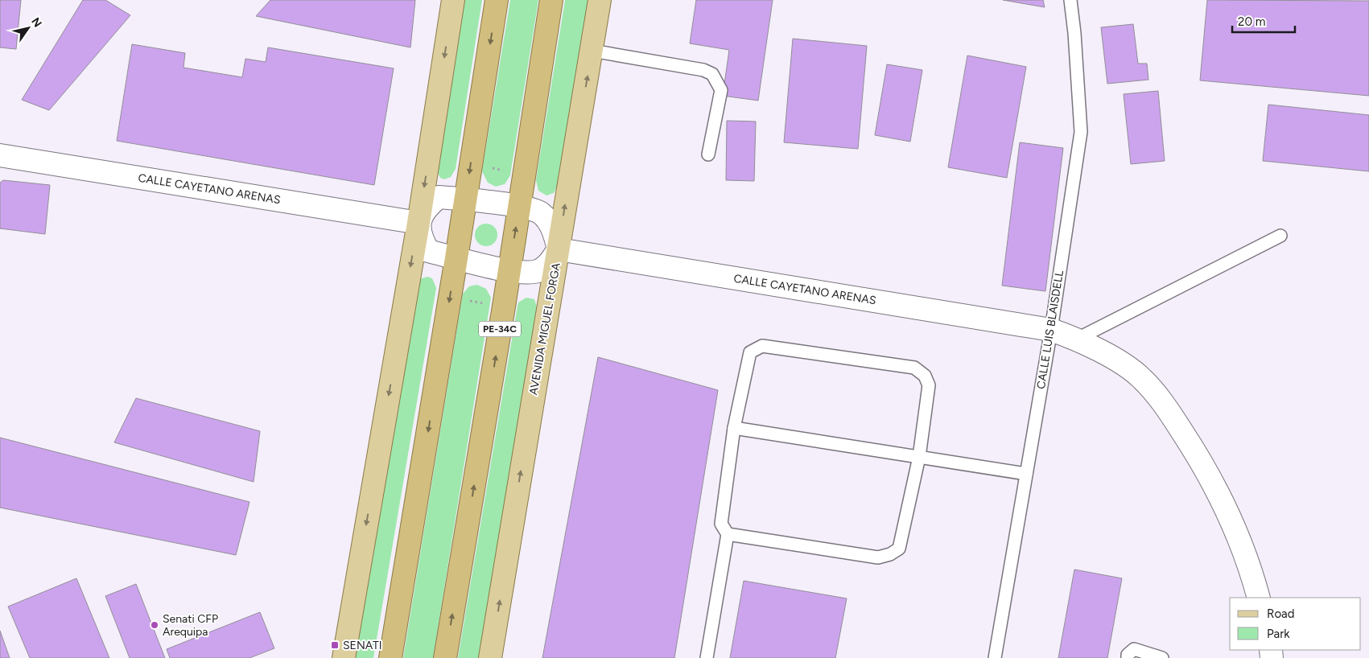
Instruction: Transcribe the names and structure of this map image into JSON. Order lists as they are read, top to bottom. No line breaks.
{"streets":{"highway":["PE-34C"],"main road":["AVENIDA MIGUEL FORGA"],"street":["CALLE CAYETANO ARENAS"],"lane":["CALLE LUIS BLAISDELL"]},"crossings":[["CALLE CAYETANO ARENAS","AVENIDA MIGUEL FORGA"],["CALLE CAYETANO ARENAS","CALLE LUIS BLAISDELL"]],"places":{"other":["Senati CFP Arequipa"],"transit":["SENATI"]},"legend":["Road","Park"],"scale_bar":"20 m","north":"top right"}
